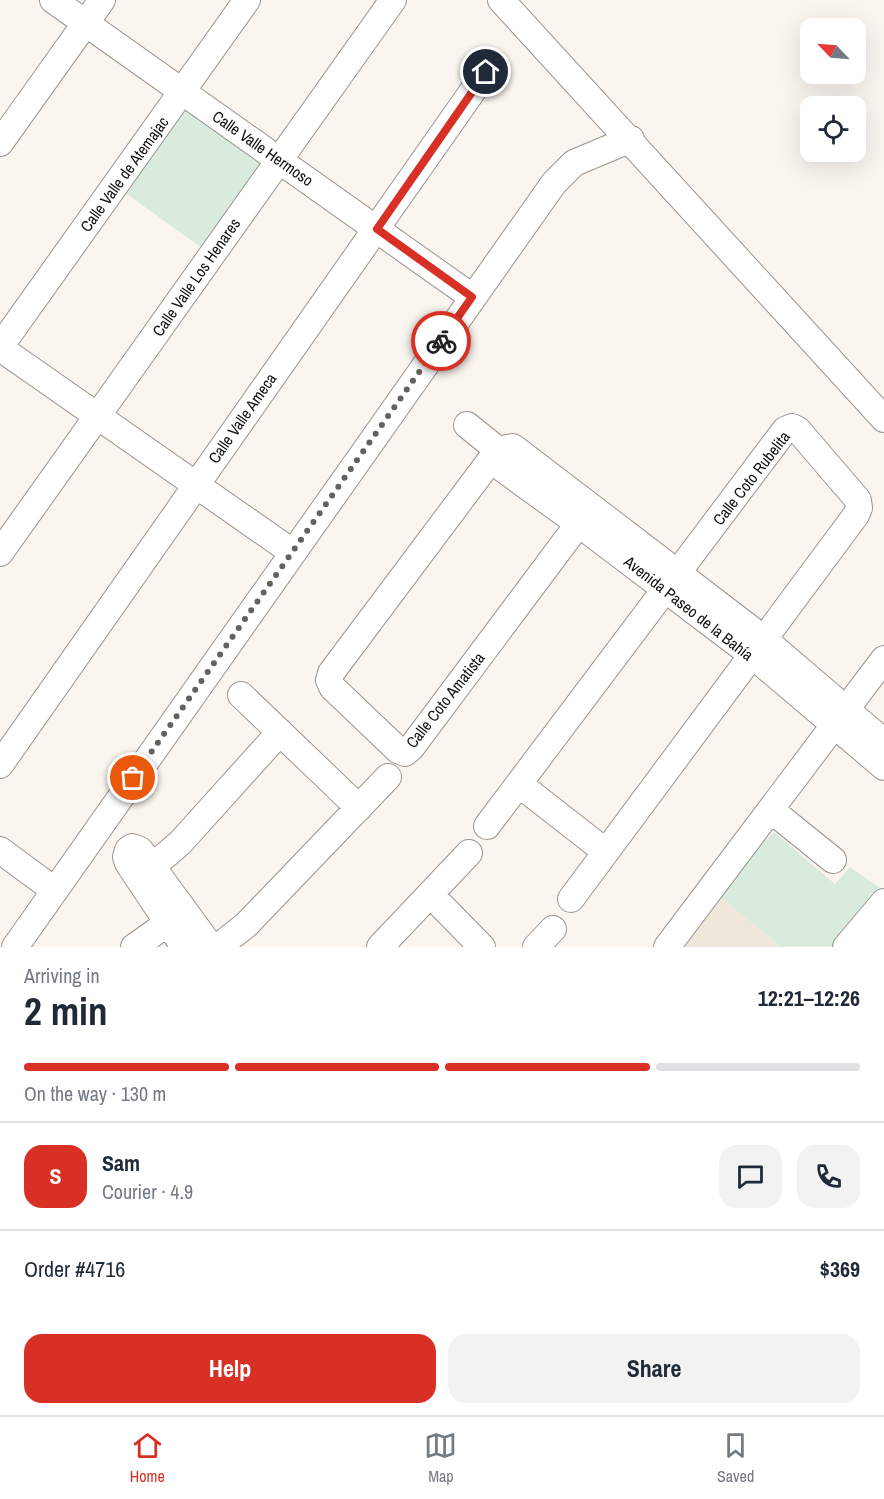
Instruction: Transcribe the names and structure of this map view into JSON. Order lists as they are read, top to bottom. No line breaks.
{"streets":{"street":["Calle Valle Hermoso","Calle Valle de Atemajac","Calle Valle Los Henares","Calle Valle Ameca","Calle Coto Rubelita","Avenida Paseo de la Bahía","Calle Coto Amatista"]},"crossings":[["Calle Valle Hermoso","Calle Valle de Atemajac"],["Calle Valle Hermoso","Calle Valle Los Henares"],["Calle Valle Hermoso","Calle Valle Ameca"],["Calle Coto Rubelita","Avenida Paseo de la Bahía"],["Avenida Paseo de la Bahía","Calle Coto Amatista"]],"north":"top left","page":{"heading":["2 min","Arriving in","12:21–12:26"],"panel":["Sam","Courier · 4.9","Order #4716","$369"],"bar":"On the way · 130 m","round":"S","buttons":["Help","Share"],"tabs":["Home","Map","Saved"]}}
